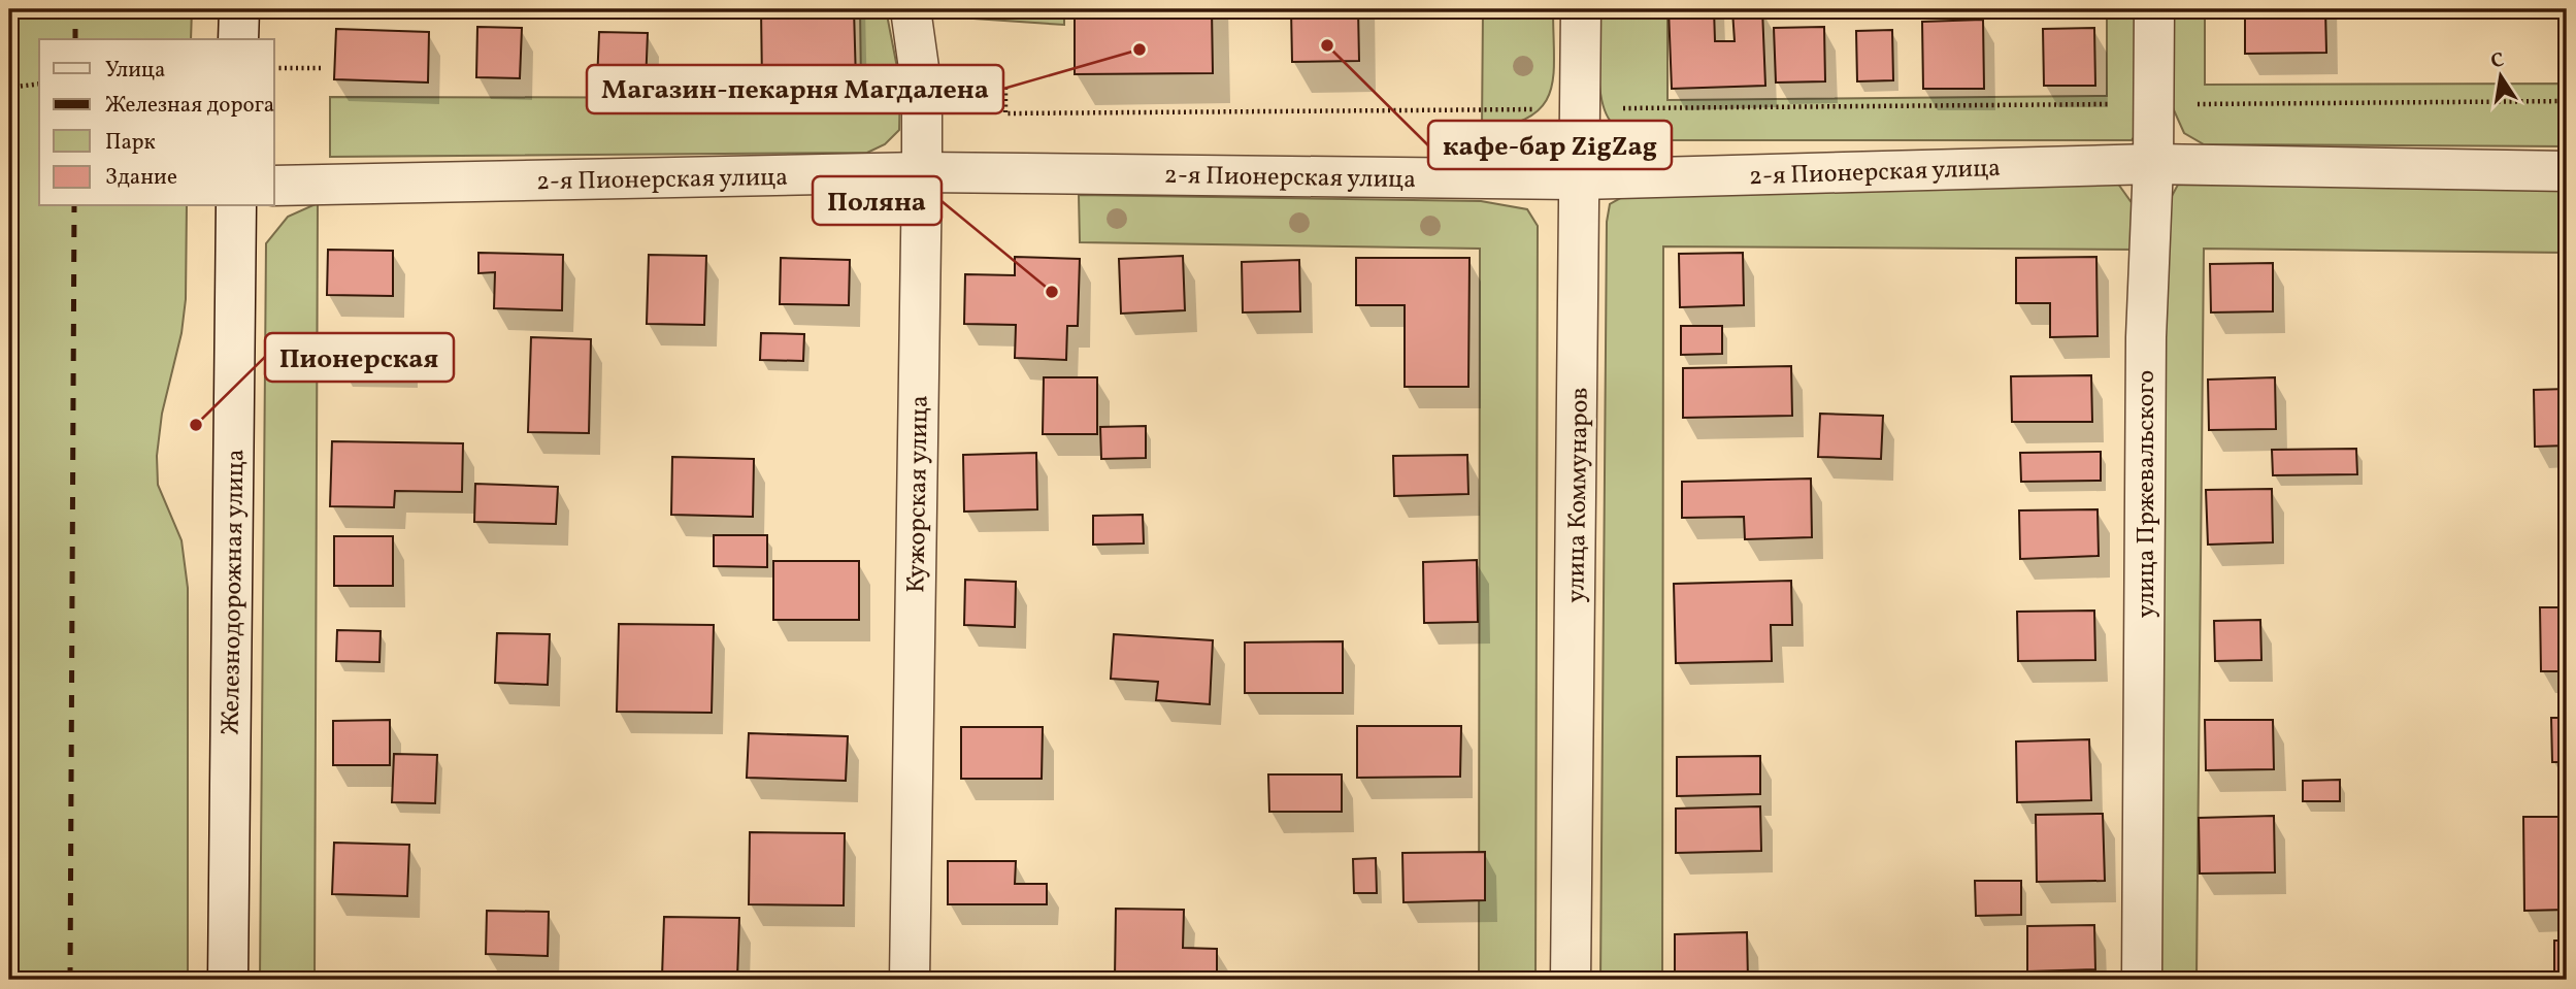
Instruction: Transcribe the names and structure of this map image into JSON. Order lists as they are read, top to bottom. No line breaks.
{"streets":{"street":["2-я Пионерская улица","Кужорская улица","улица Пржевальского","улица Коммунаров","Железнодорожная улица"]},"crossings":[["2-я Пионерская улица","Кужорская улица"],["2-я Пионерская улица","улица Пржевальского"],["2-я Пионерская улица","улица Коммунаров"]],"places":["кафе-бар ZigZag","Магазин-пекарня Магдалена","Поляна","Пионерская"],"legend":["Улица","Железная дорога","Парк","Здание"],"north":"top"}
